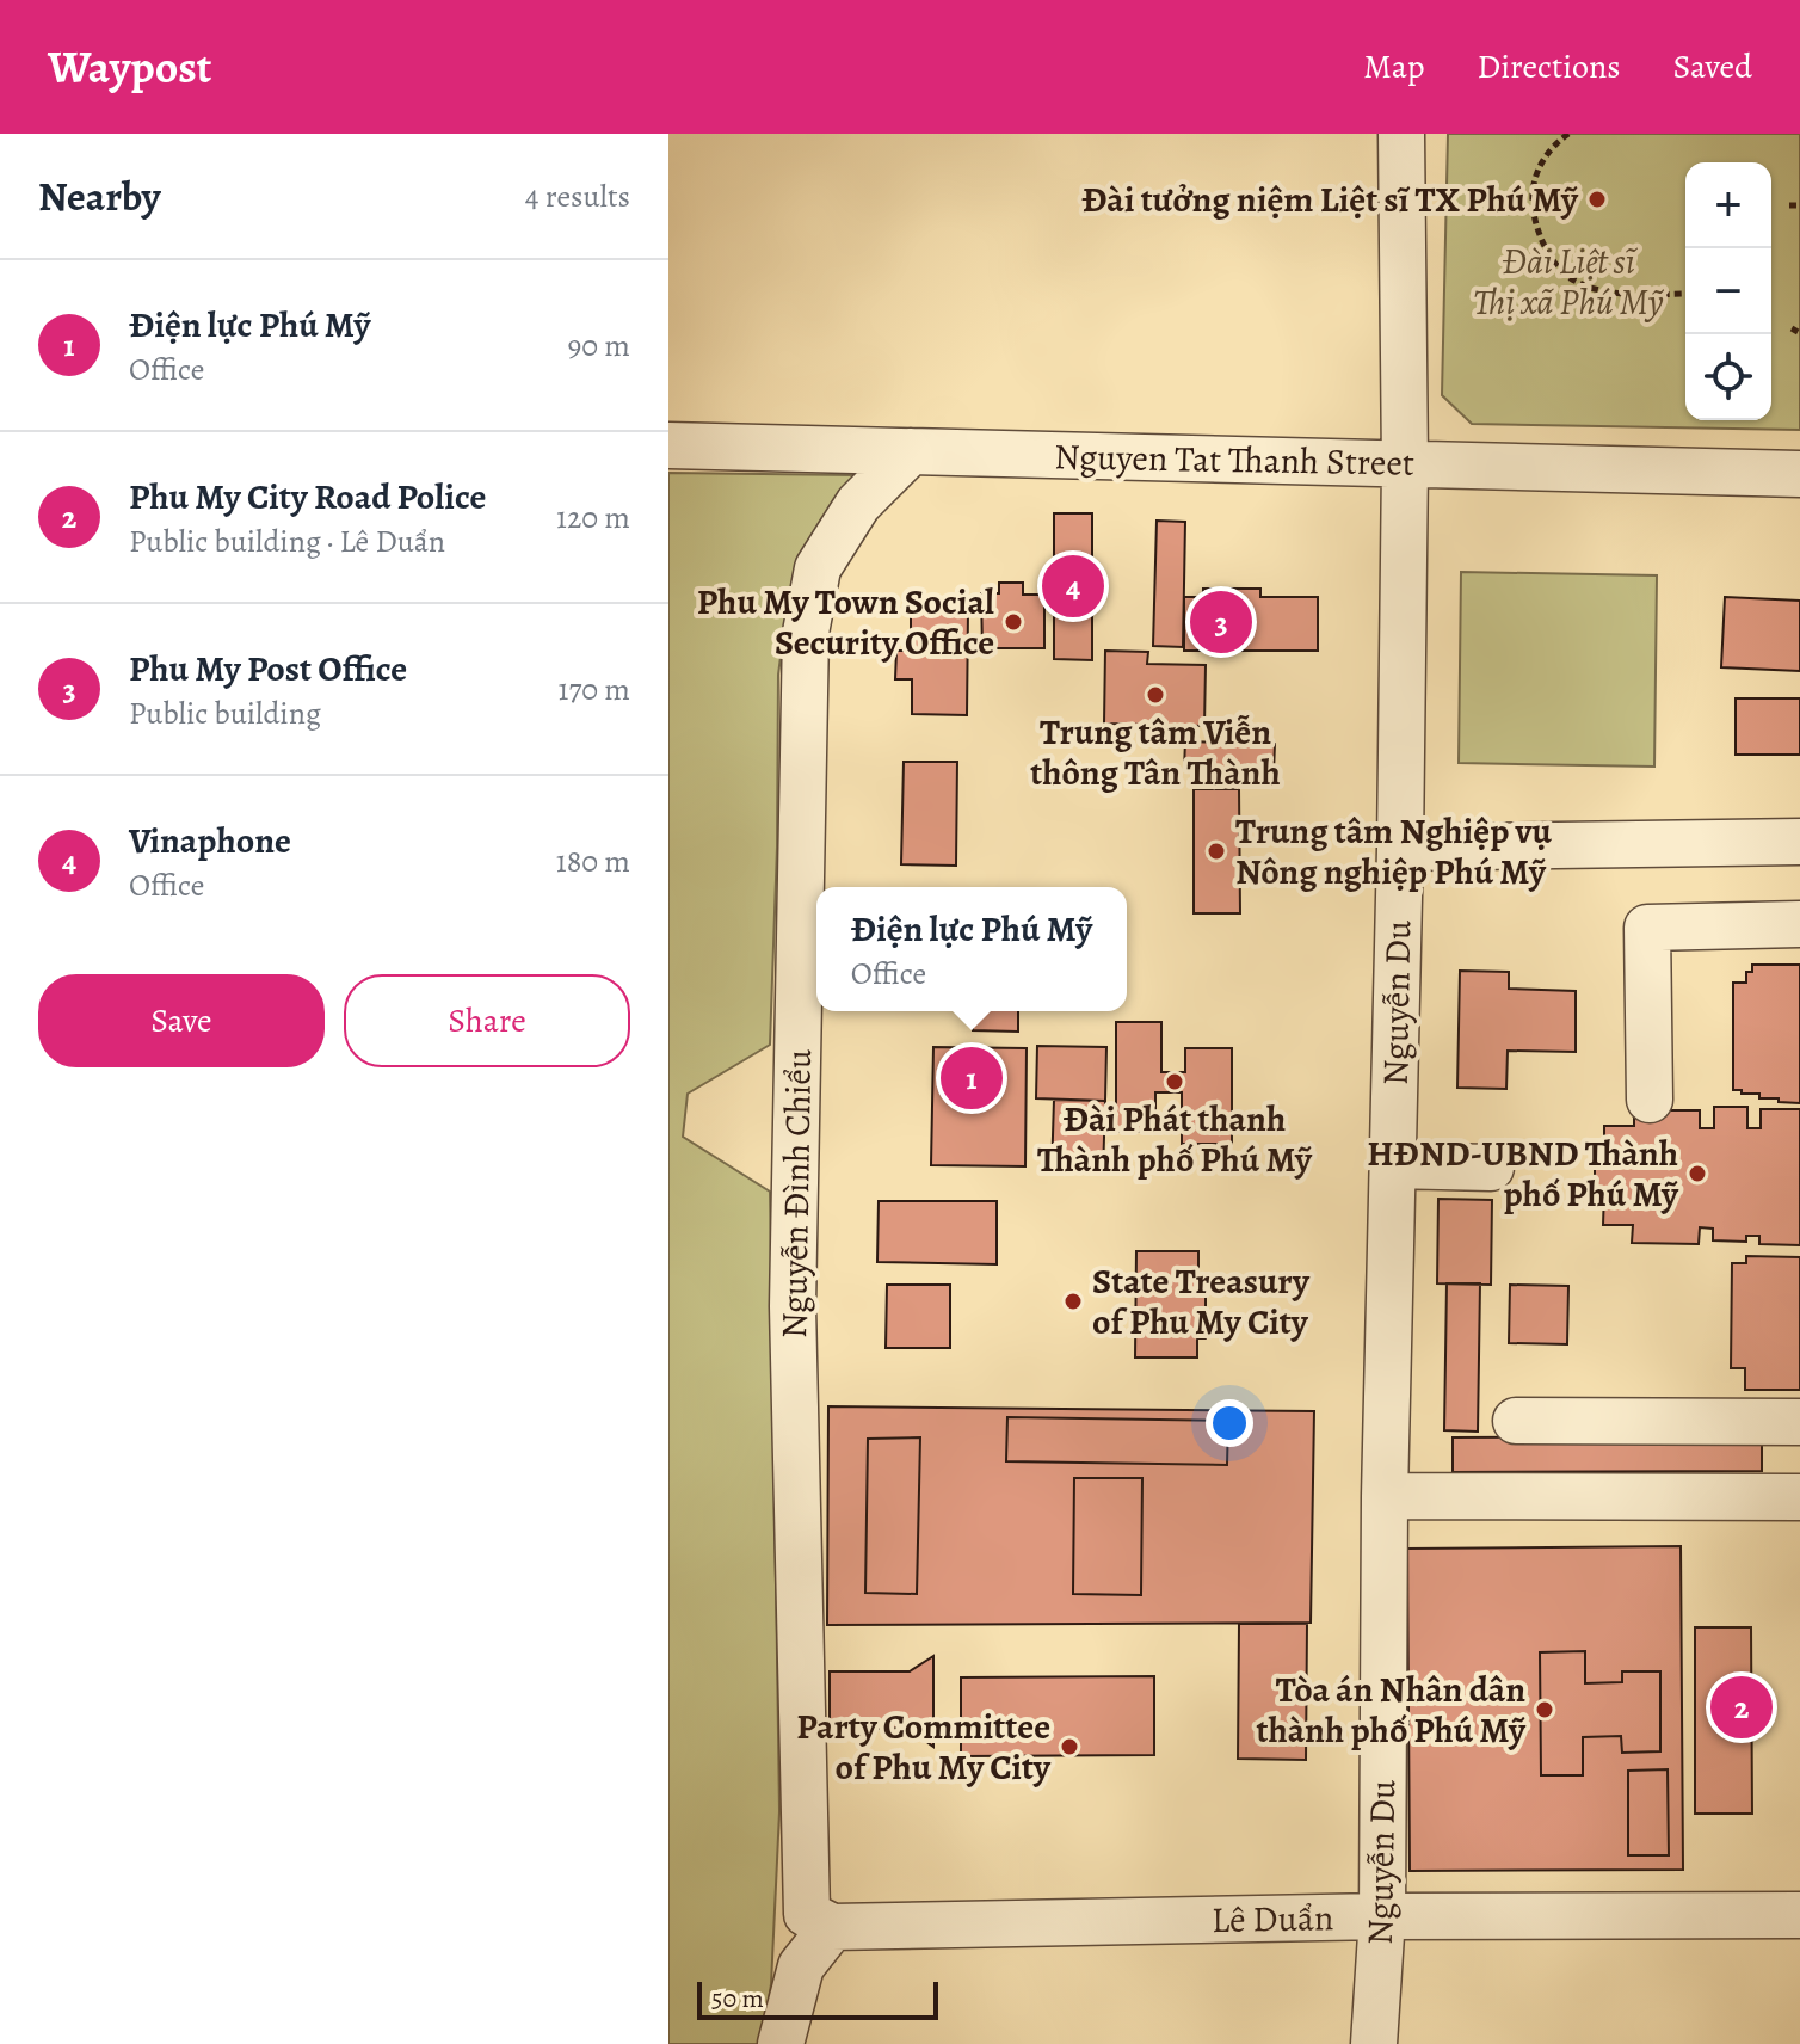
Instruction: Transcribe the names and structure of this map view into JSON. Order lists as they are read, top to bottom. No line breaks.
{"streets":{"street":["Nguyen Tat Thanh Street","Nguyễn Du","Nguyễn Đình Chiểu","Lê Duẩn"]},"crossings":[["Nguyen Tat Thanh Street","Nguyễn Du"],["Nguyen Tat Thanh Street","Nguyễn Đình Chiểu"],["Nguyễn Du","Lê Duẩn"],["Nguyễn Đình Chiểu","Lê Duẩn"]],"parks":["Đài Liệt sĩ Thị xã Phú Mỹ"],"places":["Đài tưởng niệm Liệt sĩ TX Phú Mỹ","Phu My Town Social Security Office","Trung tâm Viễn thông Tân Thành","Trung tâm Nghiệp vụ Nông nghiệp Phú Mỹ","Đài Phát thanh Thành phố Phú Mỹ","HĐND-UBND Thành phố Phú Mỹ","State Treasury of Phu My City","Tòa án Nhân dân thành phố Phú Mỹ","Party Committee of Phu My City"],"scale_bar":"50 m","page":{"header":"Waypost","nav":["Map","Directions","Saved"],"heading":["Nearby","4 results"],"map_buttons":["+","−"],"list":[{"mark":"1","name":"Điện lực Phú Mỹ","note":"Office","value":"90 m"},{"mark":"2","name":"Phu My City Road Police","note":"Public building · Lê Duẩn","value":"120 m"},{"mark":"3","name":"Phu My Post Office","note":"Public building","value":"170 m"},{"mark":"4","name":"Vinaphone","note":"Office","value":"180 m"}],"pins":["4","3","1","2"],"popup":["Điện lực Phú Mỹ","Office"],"buttons":["Save","Share"],"scale":"50 m"}}
